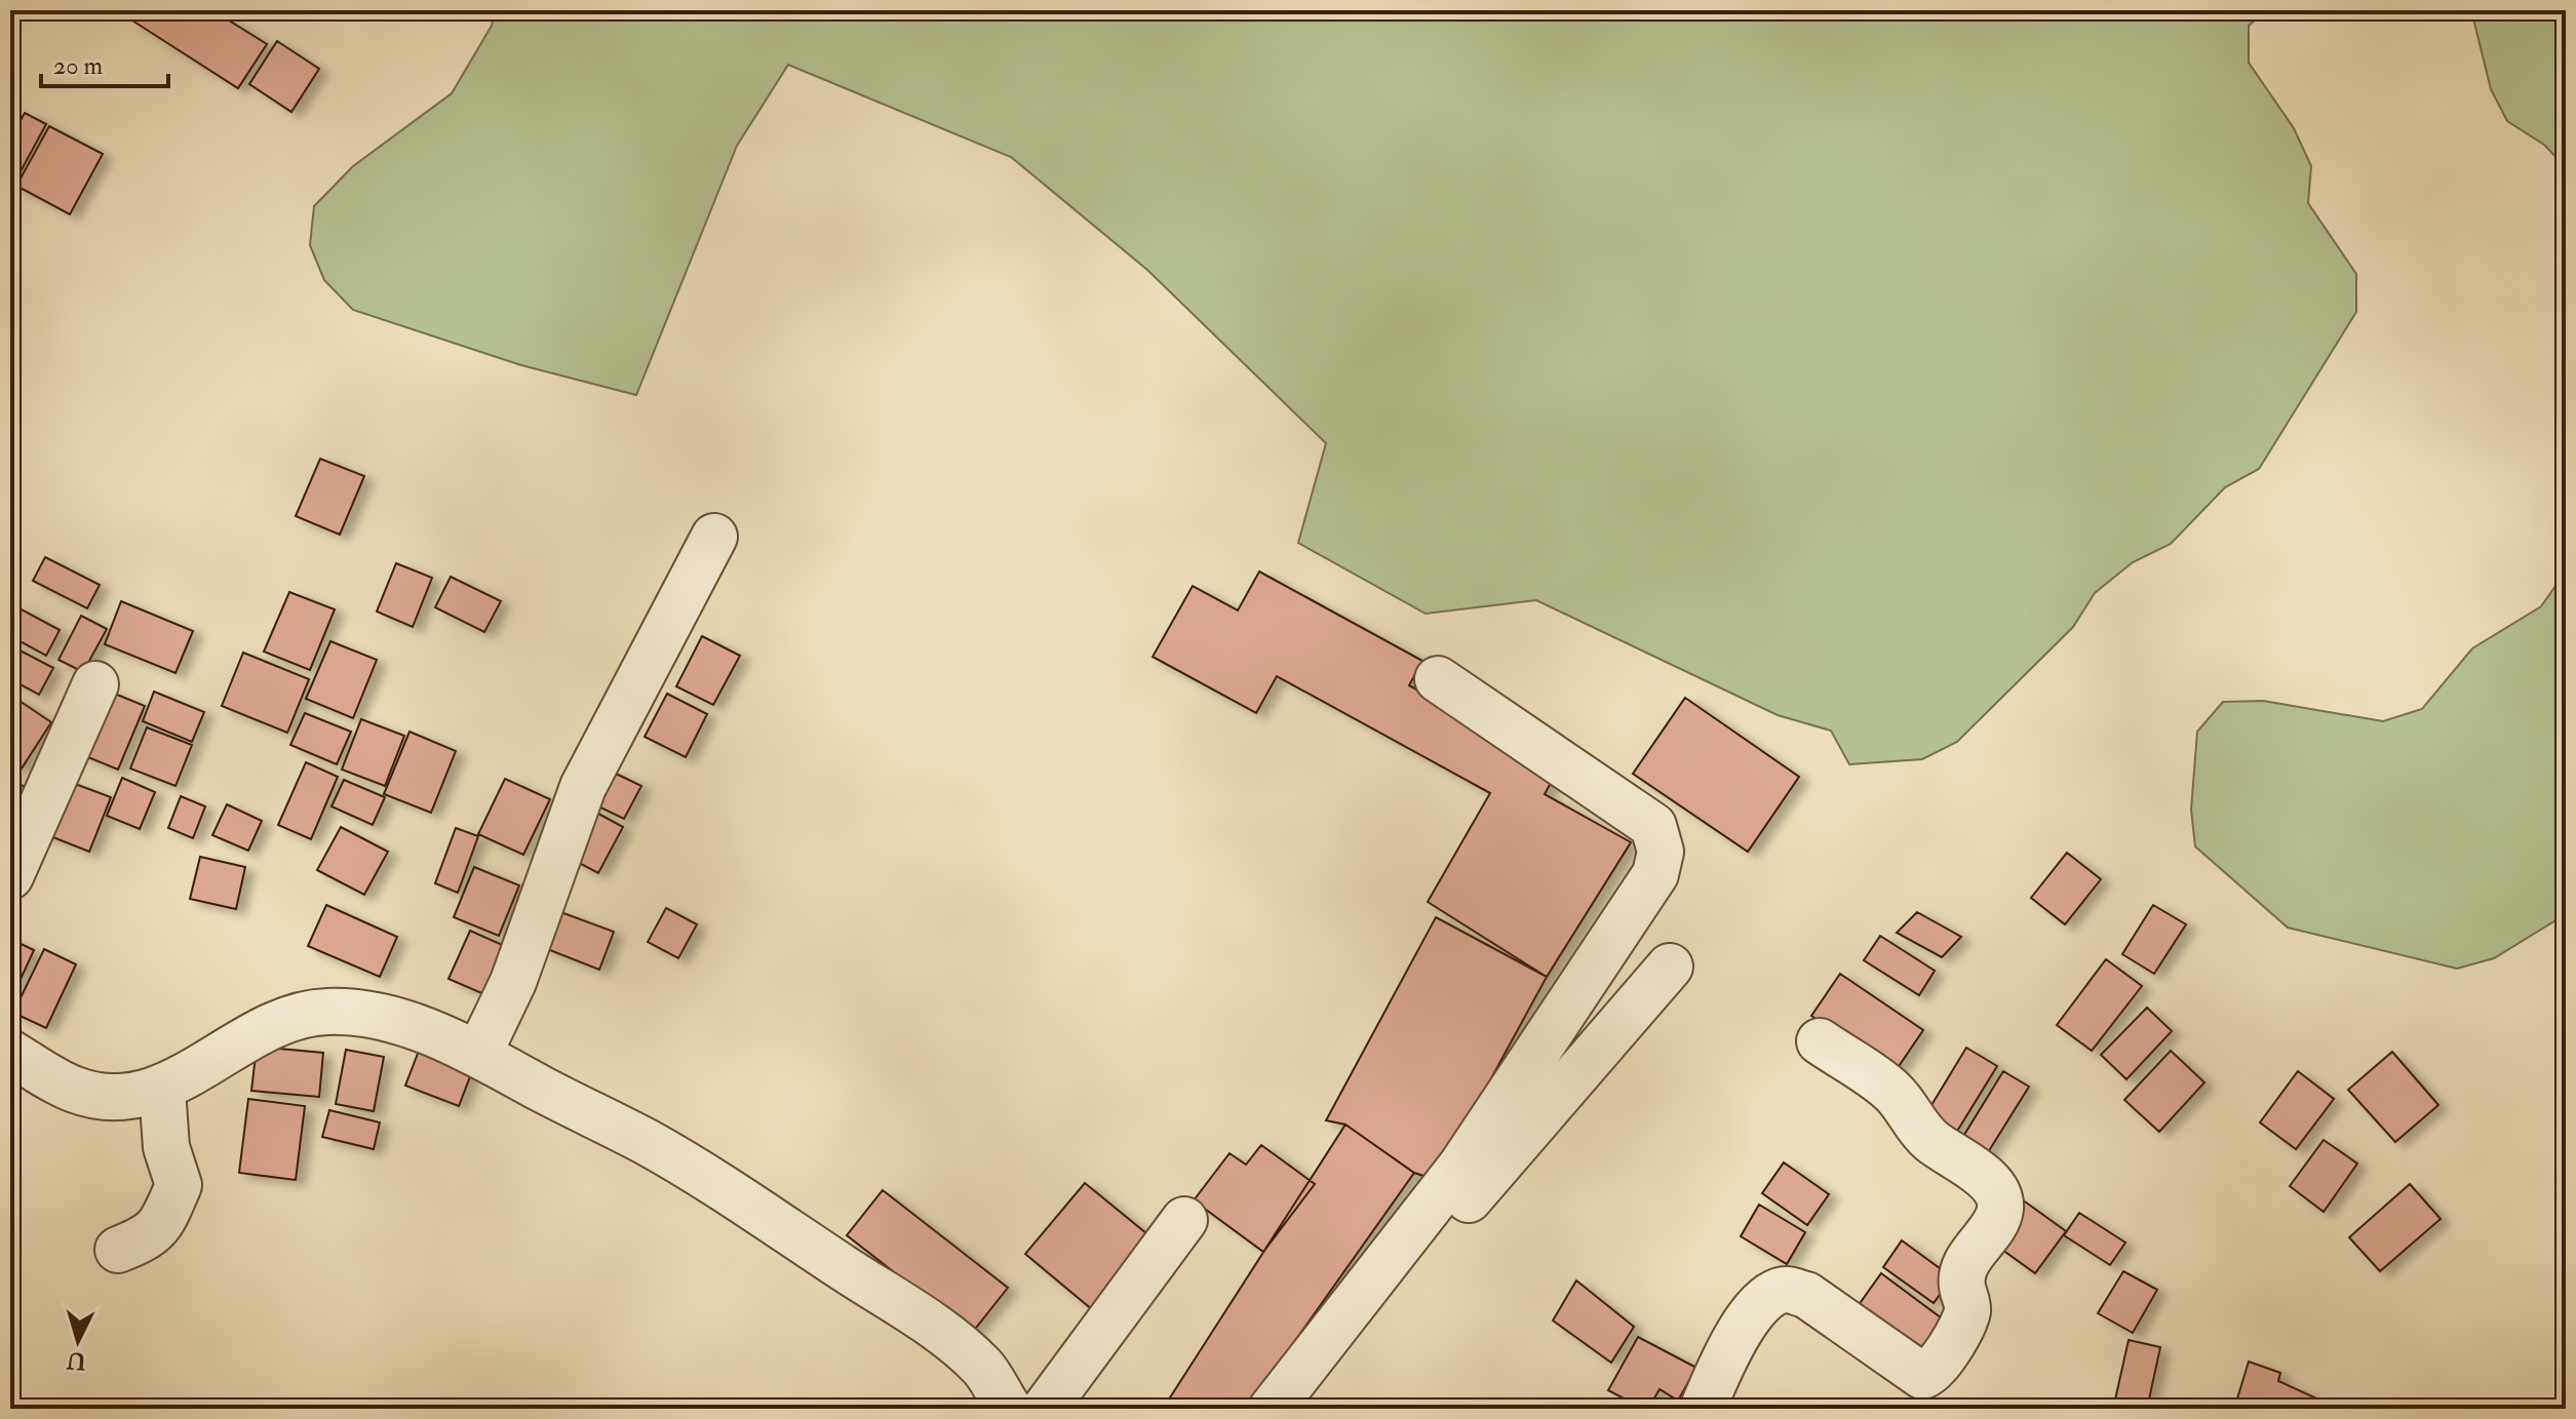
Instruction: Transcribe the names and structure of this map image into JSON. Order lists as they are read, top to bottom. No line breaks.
{"scale_bar":"20 m","north":"bottom"}
